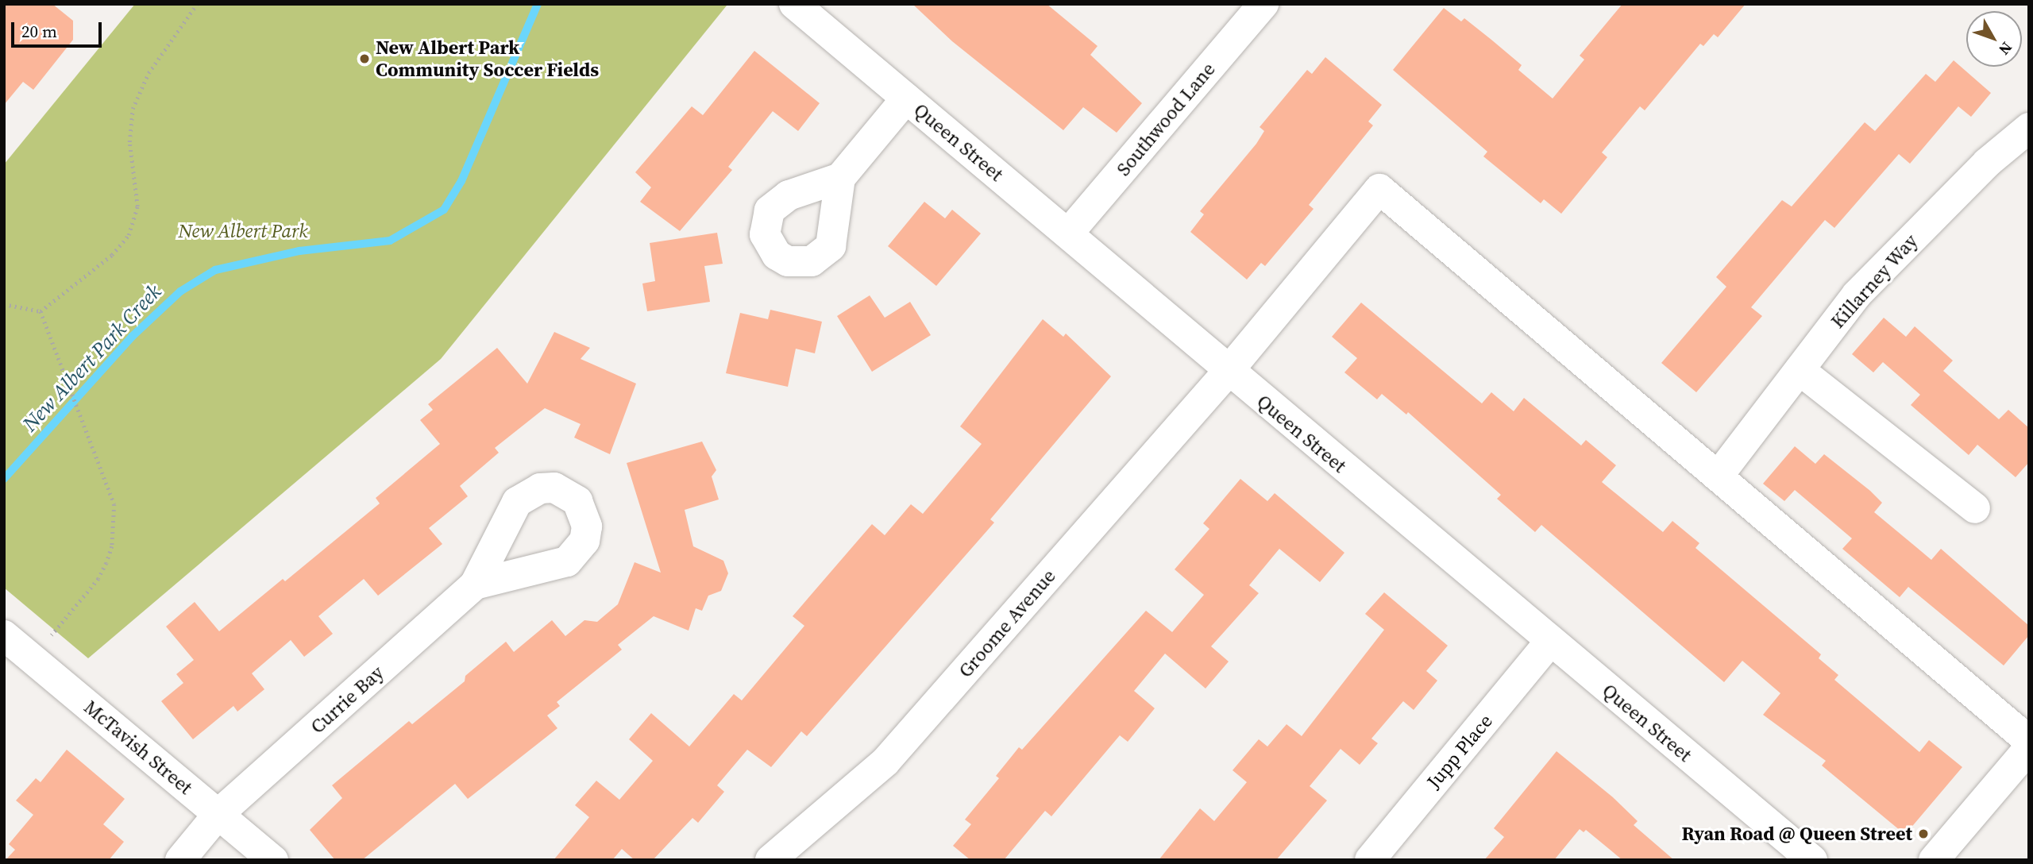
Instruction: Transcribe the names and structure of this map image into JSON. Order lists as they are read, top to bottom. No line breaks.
{"streets":{"street":["Southwood Lane","Queen Street","Killarney Way","Groome Avenue","Currie Bay","McTavish Street","Jupp Place"]},"crossings":[["Southwood Lane","Queen Street"],["Queen Street","Groome Avenue"],["Queen Street","Jupp Place"],["Killarney Way","Groome Avenue"],["Currie Bay","McTavish Street"]],"water":["New Albert Park Creek"],"parks":["New Albert Park"],"places":["New Albert Park Community Soccer Fields","Ryan Road @ Queen Street"],"scale_bar":"20 m","north":"bottom right"}
